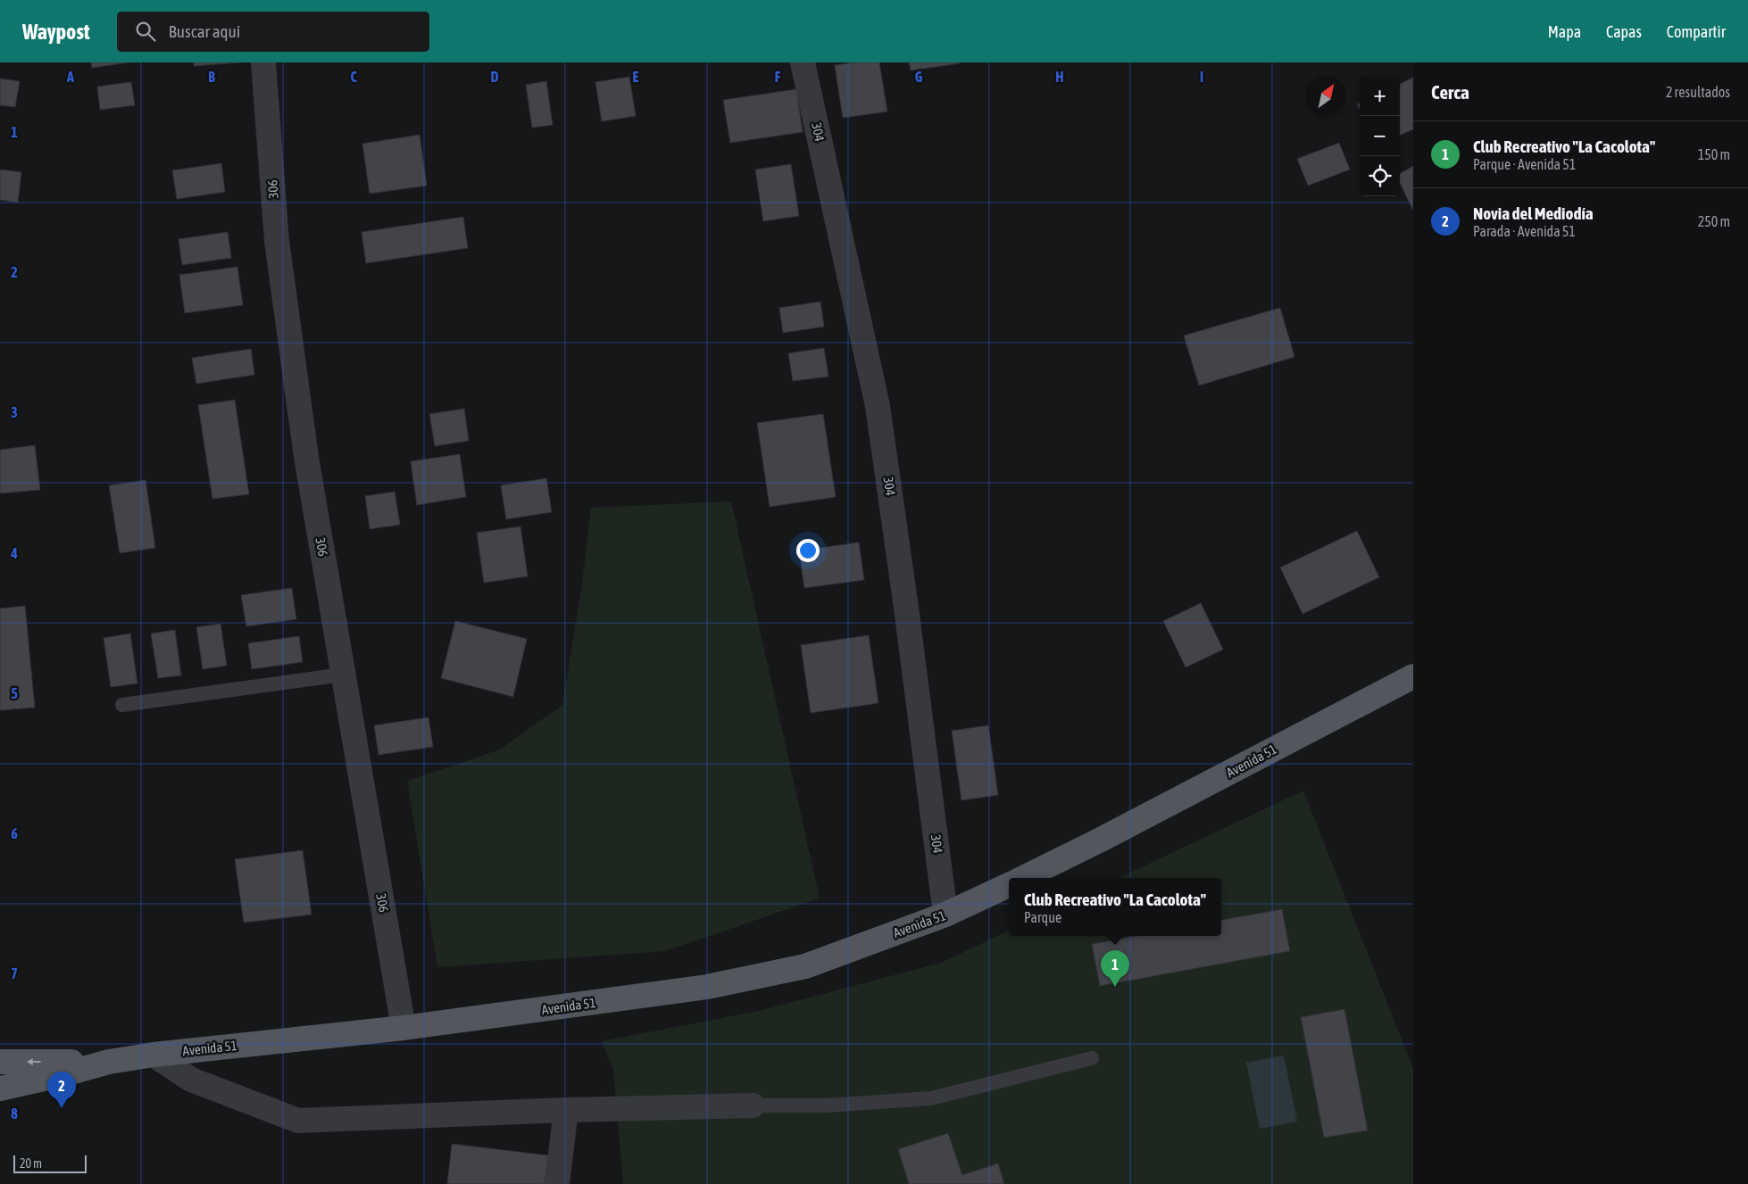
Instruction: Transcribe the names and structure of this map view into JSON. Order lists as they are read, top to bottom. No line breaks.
{"streets":{"main road":["Avenida 51"],"street":["304","306"]},"crossings":[["304","Avenida 51"],["306","Avenida 51"]],"scale_bar":"20 m","north":"top right","page":{"header":"Waypost","search":"Buscar aquí","nav":["Mapa","Capas","Compartir"],"heading":["Cerca","2 resultados"],"map_buttons":["+","−"],"list":[{"mark":"1","name":"Club Recreativo \"La Cacolota\"","note":"Parque · Avenida 51","value":"150 m"},{"mark":"2","name":"Novia del Mediodía","note":"Parada · Avenida 51","value":"250 m"}],"popup":["Club Recreativo \"La Cacolota\"","Parque"],"pins":["1","2"],"scale":"20 m"},"grid":{"columns":["A","B","C","D","E","F","G","H","I"],"rows":["1","2","3","4","5","6","7","8"]}}
